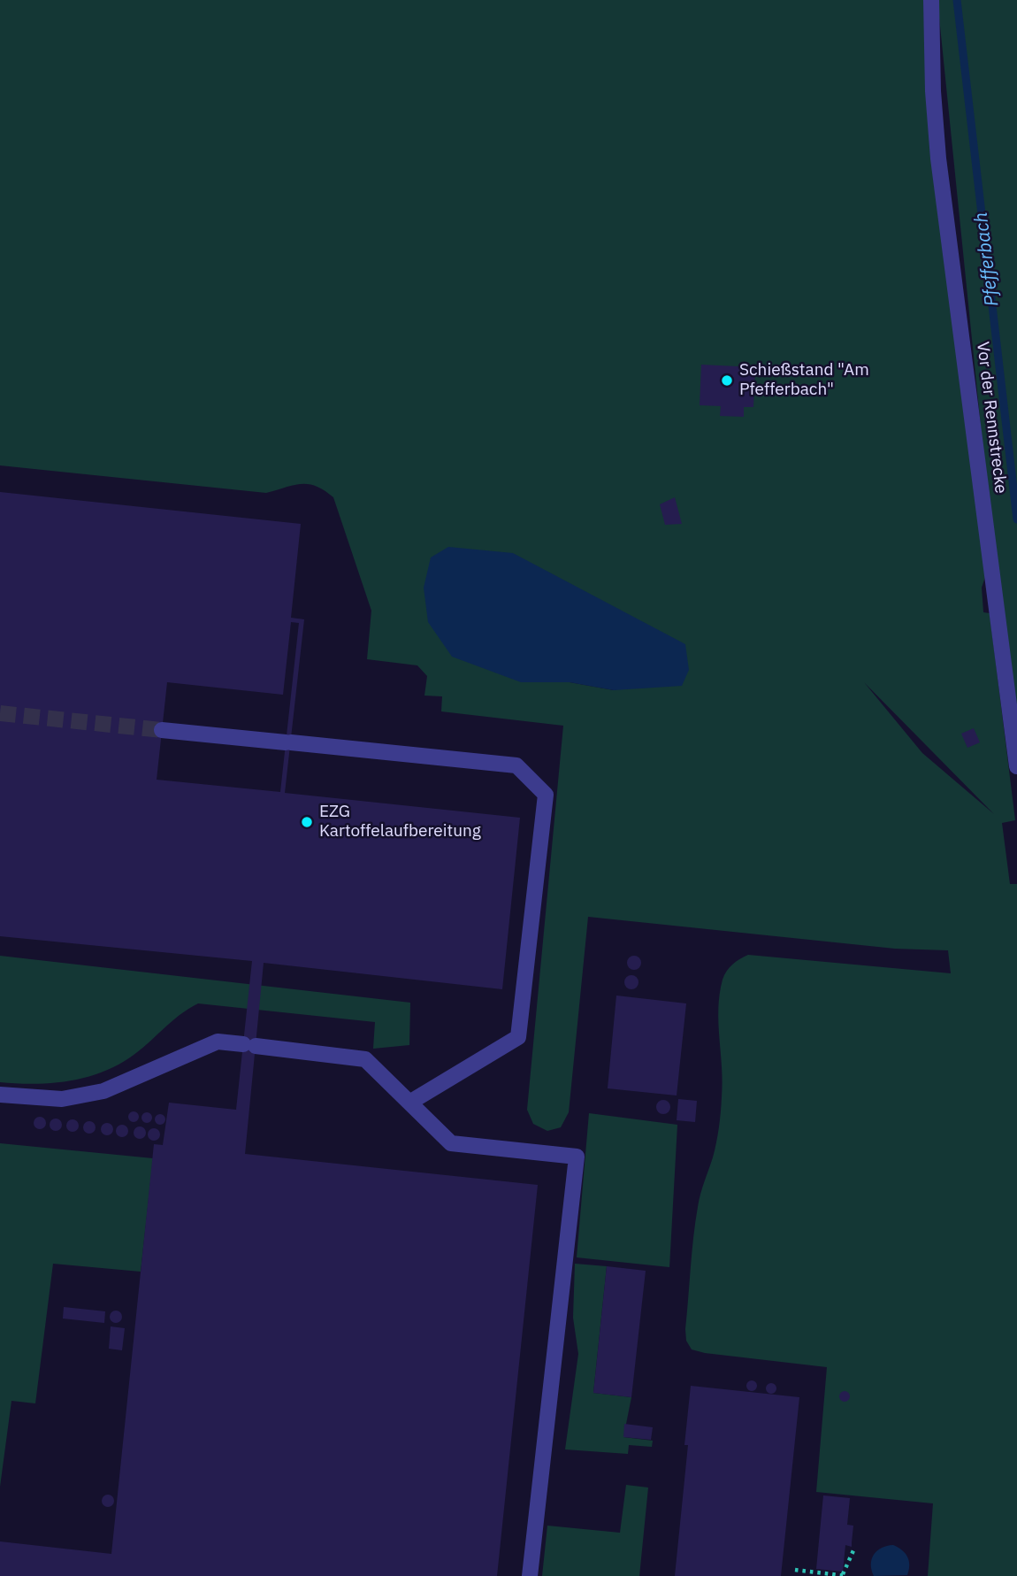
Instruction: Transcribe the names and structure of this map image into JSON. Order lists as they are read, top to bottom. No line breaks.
{"streets":{"lane":["Vor der Rennstrecke"]},"water":["Pfefferbach"],"places":["Schießstand \"Am Pfefferbach\"","EZG Kartoffelaufbereitung"]}
